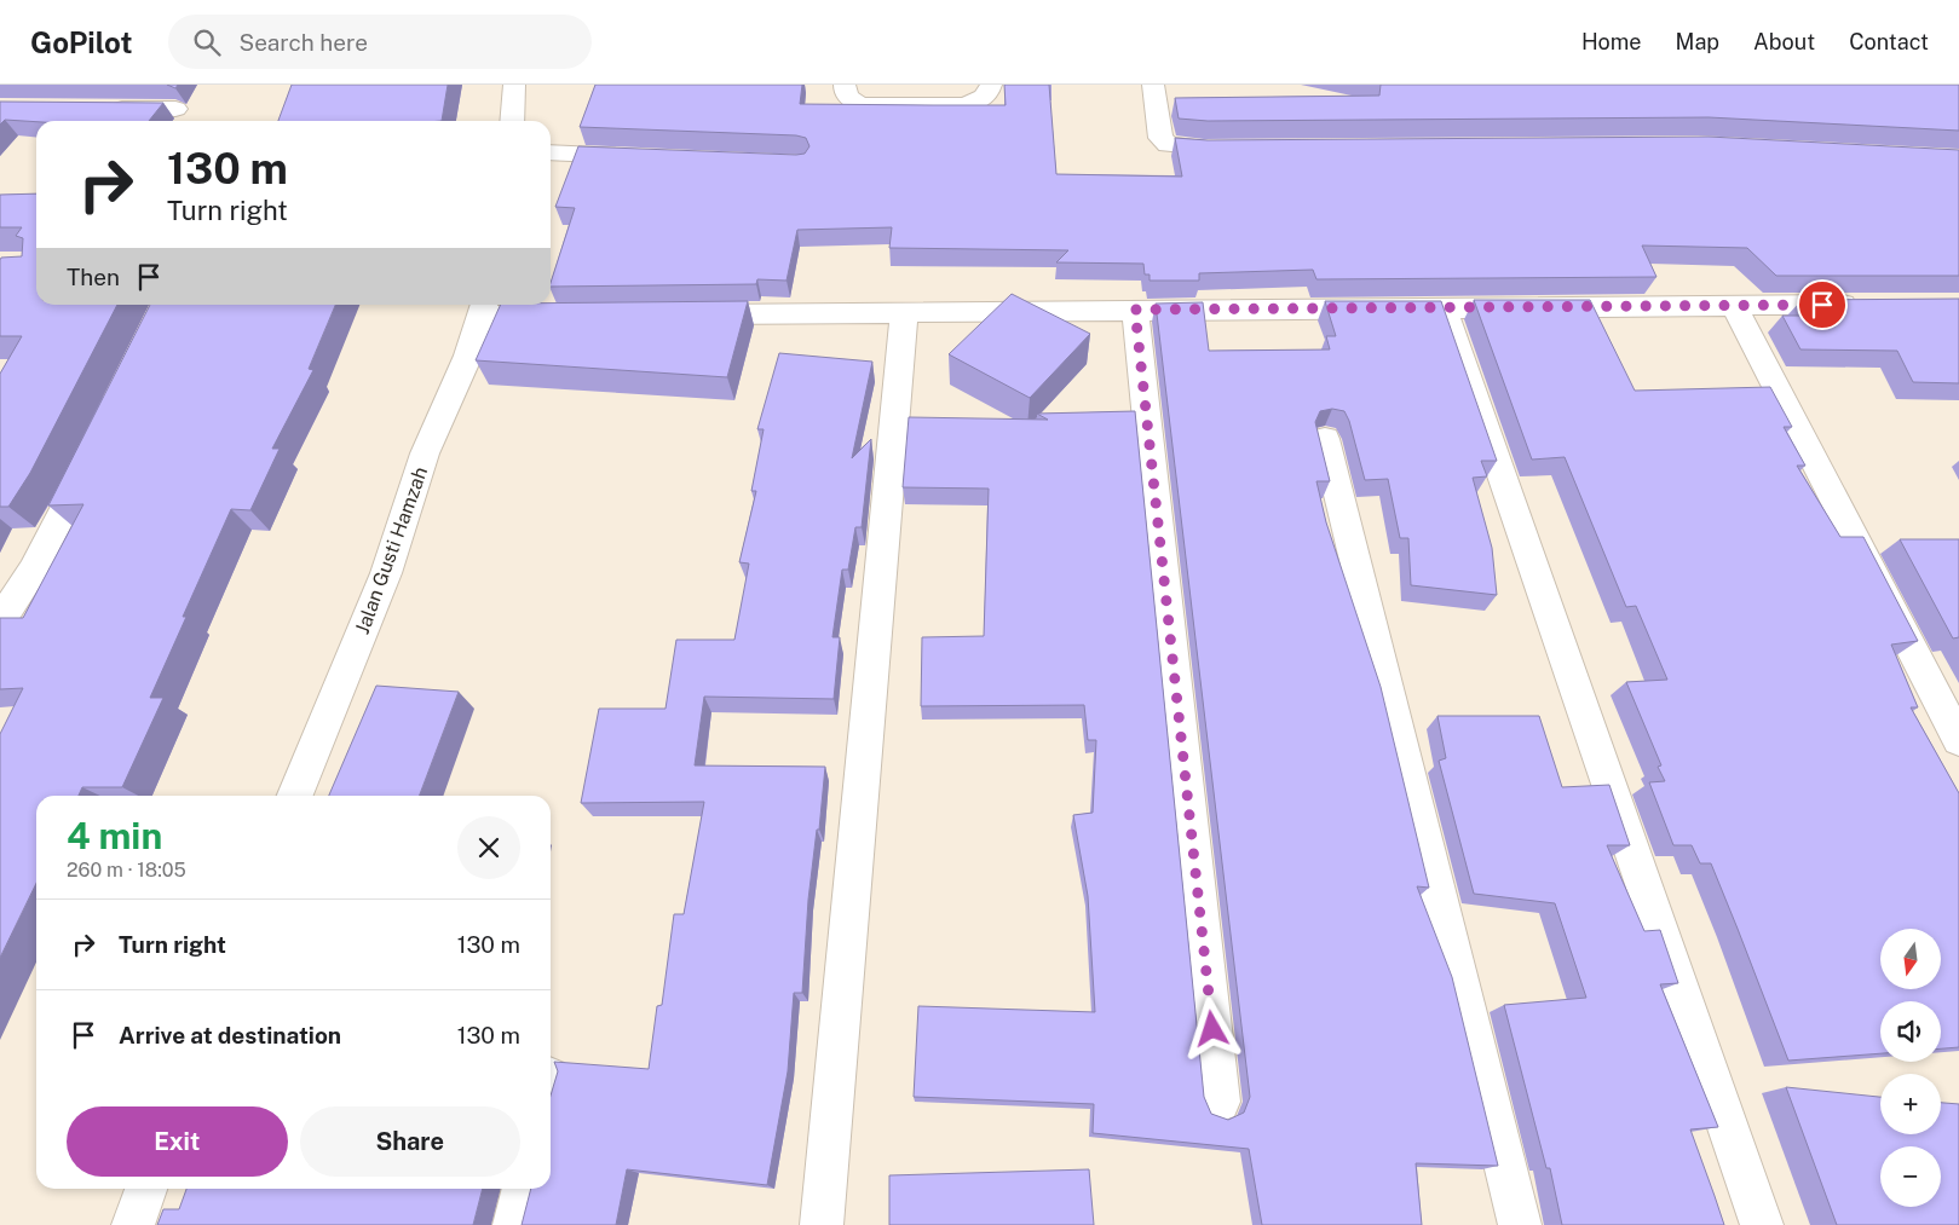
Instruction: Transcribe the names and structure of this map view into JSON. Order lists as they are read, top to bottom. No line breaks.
{"streets":{"street":["Jalan Gusti Hamzah"]},"north":"bottom","page":{"header":"GoPilot","search":"Search here","nav":["Home","Map","About","Contact"],"turn":["130 m","Turn right"],"then":"Then","heading":["4 min","260 m · 18:05"],"list":[{"name":"Turn right","value":"130 m"},{"name":"Arrive at destination","value":"130 m"}],"map_buttons":["+","−"],"buttons":["Exit","Share"]}}
